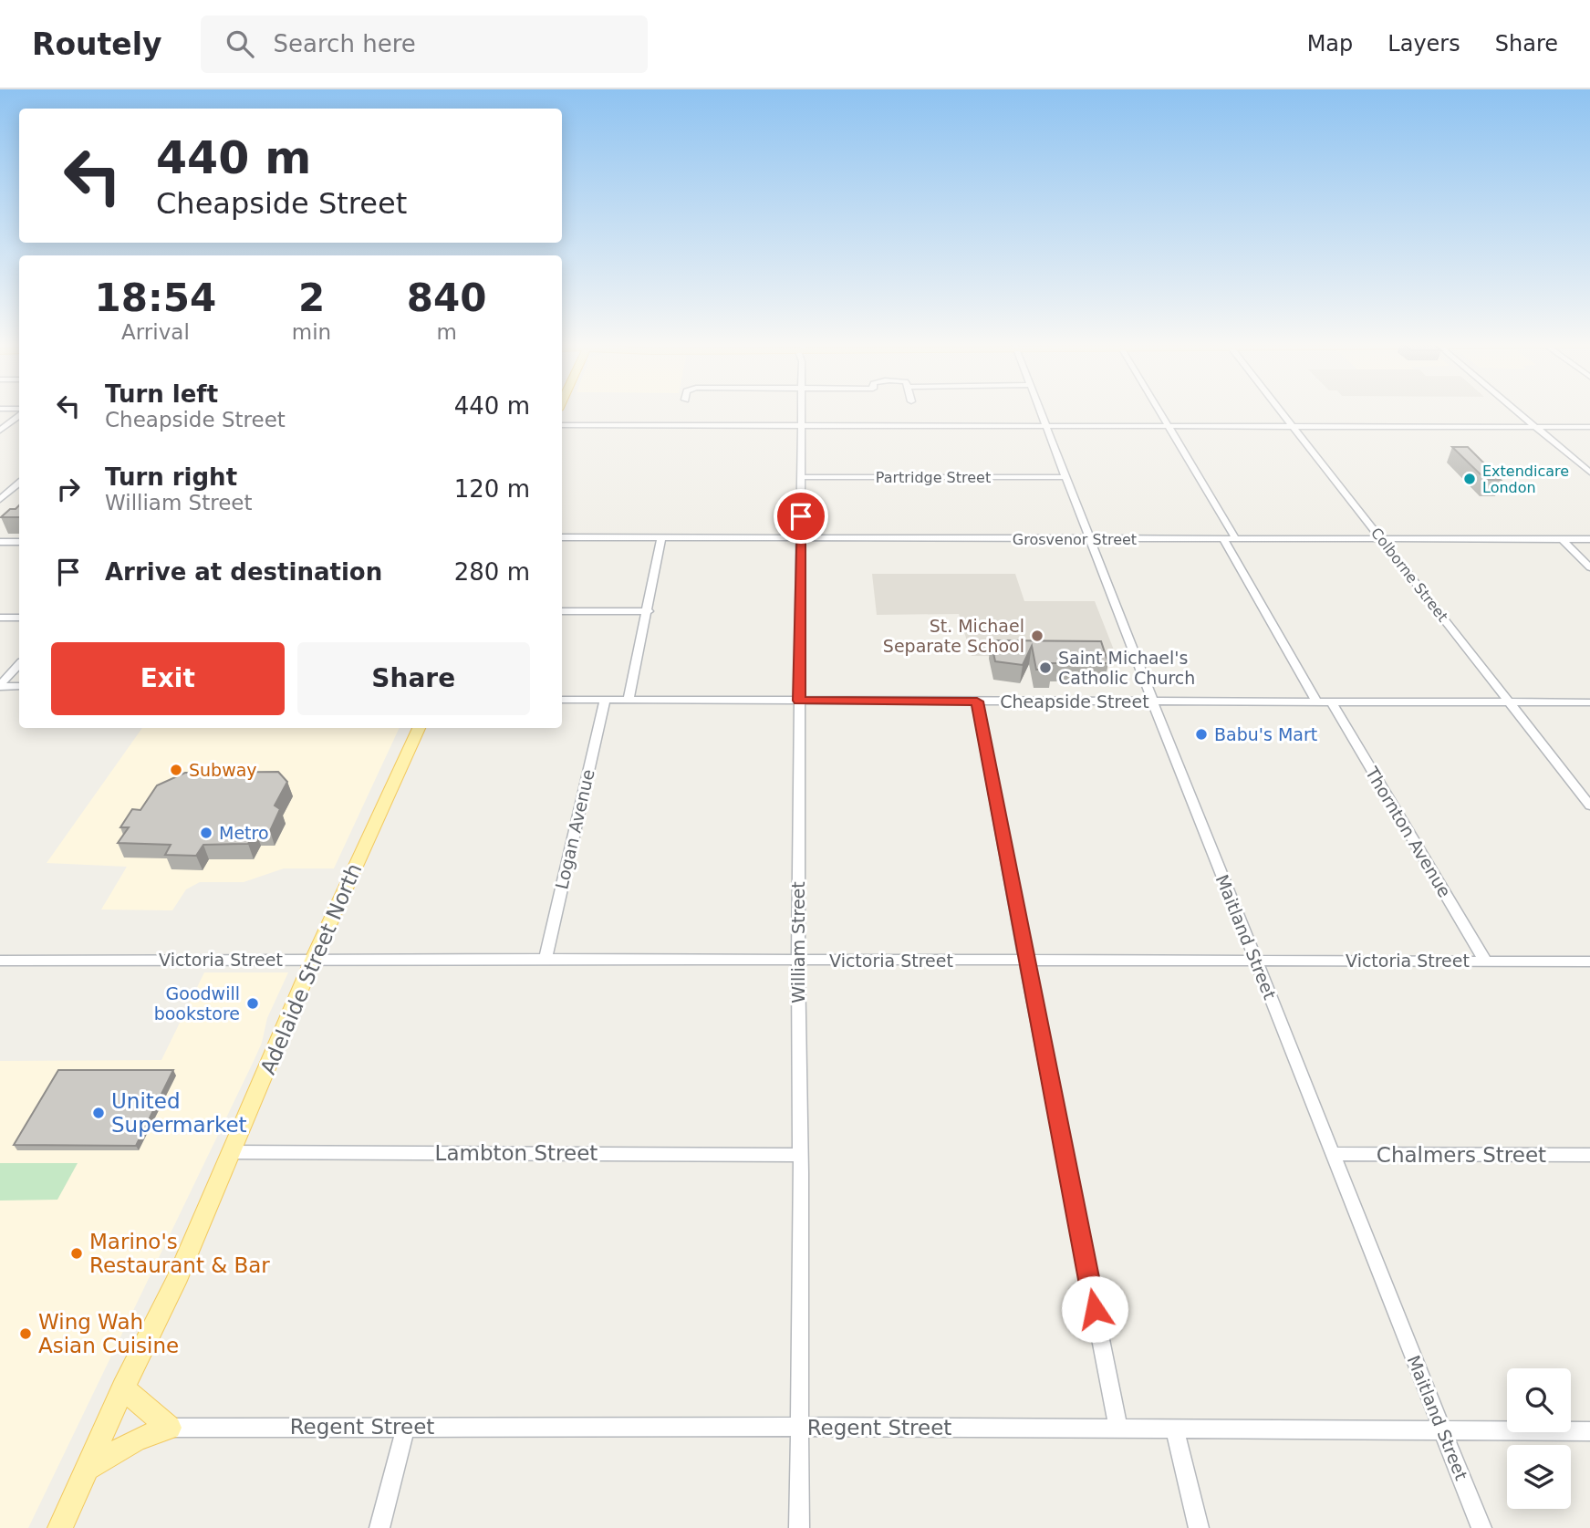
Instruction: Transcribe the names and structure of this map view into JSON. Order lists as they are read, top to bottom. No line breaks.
{"streets":{"main road":["Adelaide Street North"],"street":["Partridge Street","Grosvenor Street","Colborne Street","Cheapside Street","Logan Avenue","Thornton Avenue","Maitland Street","William Street","Victoria Street","Lambton Street","Chalmers Street","Regent Street"]},"crossings":[["Partridge Street","Maitland Street"],["Partridge Street","William Street"],["Grosvenor Street","Colborne Street"],["Grosvenor Street","Maitland Street"],["Grosvenor Street","William Street"],["Colborne Street","Cheapside Street"],["Cheapside Street","Logan Avenue"],["Cheapside Street","Thornton Avenue"],["Cheapside Street","Maitland Street"],["Cheapside Street","William Street"],["Logan Avenue","Victoria Street"],["Thornton Avenue","Victoria Street"],["Maitland Street","Victoria Street"],["Maitland Street","Chalmers Street"],["Maitland Street","Regent Street"],["William Street","Victoria Street"],["William Street","Lambton Street"],["William Street","Regent Street"],["Victoria Street","Adelaide Street North"],["Adelaide Street North","Lambton Street"]],"places":["Extendicare London","St. Michael Separate School","Saint Michael's Catholic Church","Babu's Mart","Subway","Metro","Goodwill bookstore","United Supermarket","Marino's Restaurant & Bar","Wing Wah Asian Cuisine"],"page":{"header":"Routely","search":"Search here","nav":["Map","Layers","Share"],"turn":["440 m","Cheapside Street"],"eta":["18:54","Arrival","2","min","840","m"],"list":[{"name":"Turn left","note":"Cheapside Street","value":"440 m"},{"name":"Turn right","note":"William Street","value":"120 m"},{"name":"Arrive at destination","value":"280 m"}],"buttons":["Exit","Share"]}}
